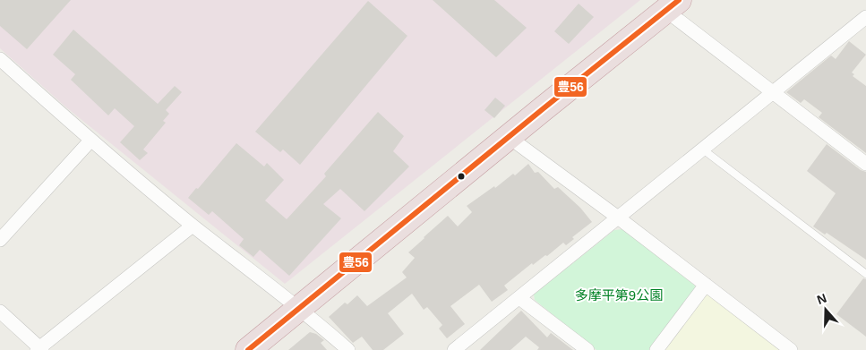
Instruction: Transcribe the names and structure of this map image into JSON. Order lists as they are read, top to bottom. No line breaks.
{"parks":["多摩平第9公園"],"lines":["transit line 豊56"],"north":"top"}
